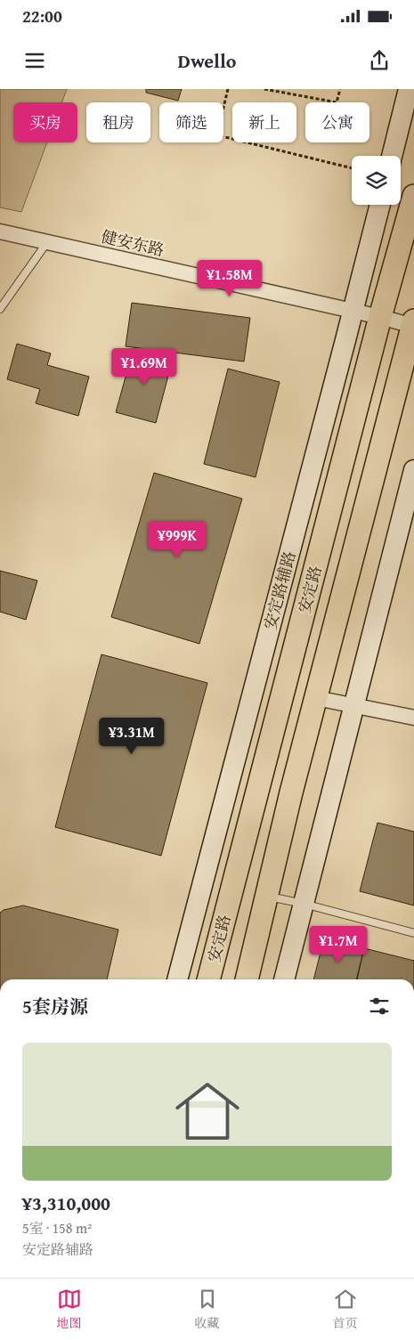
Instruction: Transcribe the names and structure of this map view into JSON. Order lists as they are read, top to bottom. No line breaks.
{"streets":{"main road":["安定路"],"street":["健安东路","安定路辅路"]},"crossings":[["健安东路","安定路"],["健安东路","安定路辅路"]],"page":{"status":"22:00","header":"Dwello","chip":["买房","租房","筛选","新上","公寓"],"price":["¥1.58M","¥1.69M","¥999K","¥3.31M","¥1.7M"],"heading":"5套房源","list":[{"name":"¥3,310,000","note":"5室 · 158 m² · 安定路辅路"}],"tabs":["地图","收藏","首页"]}}
